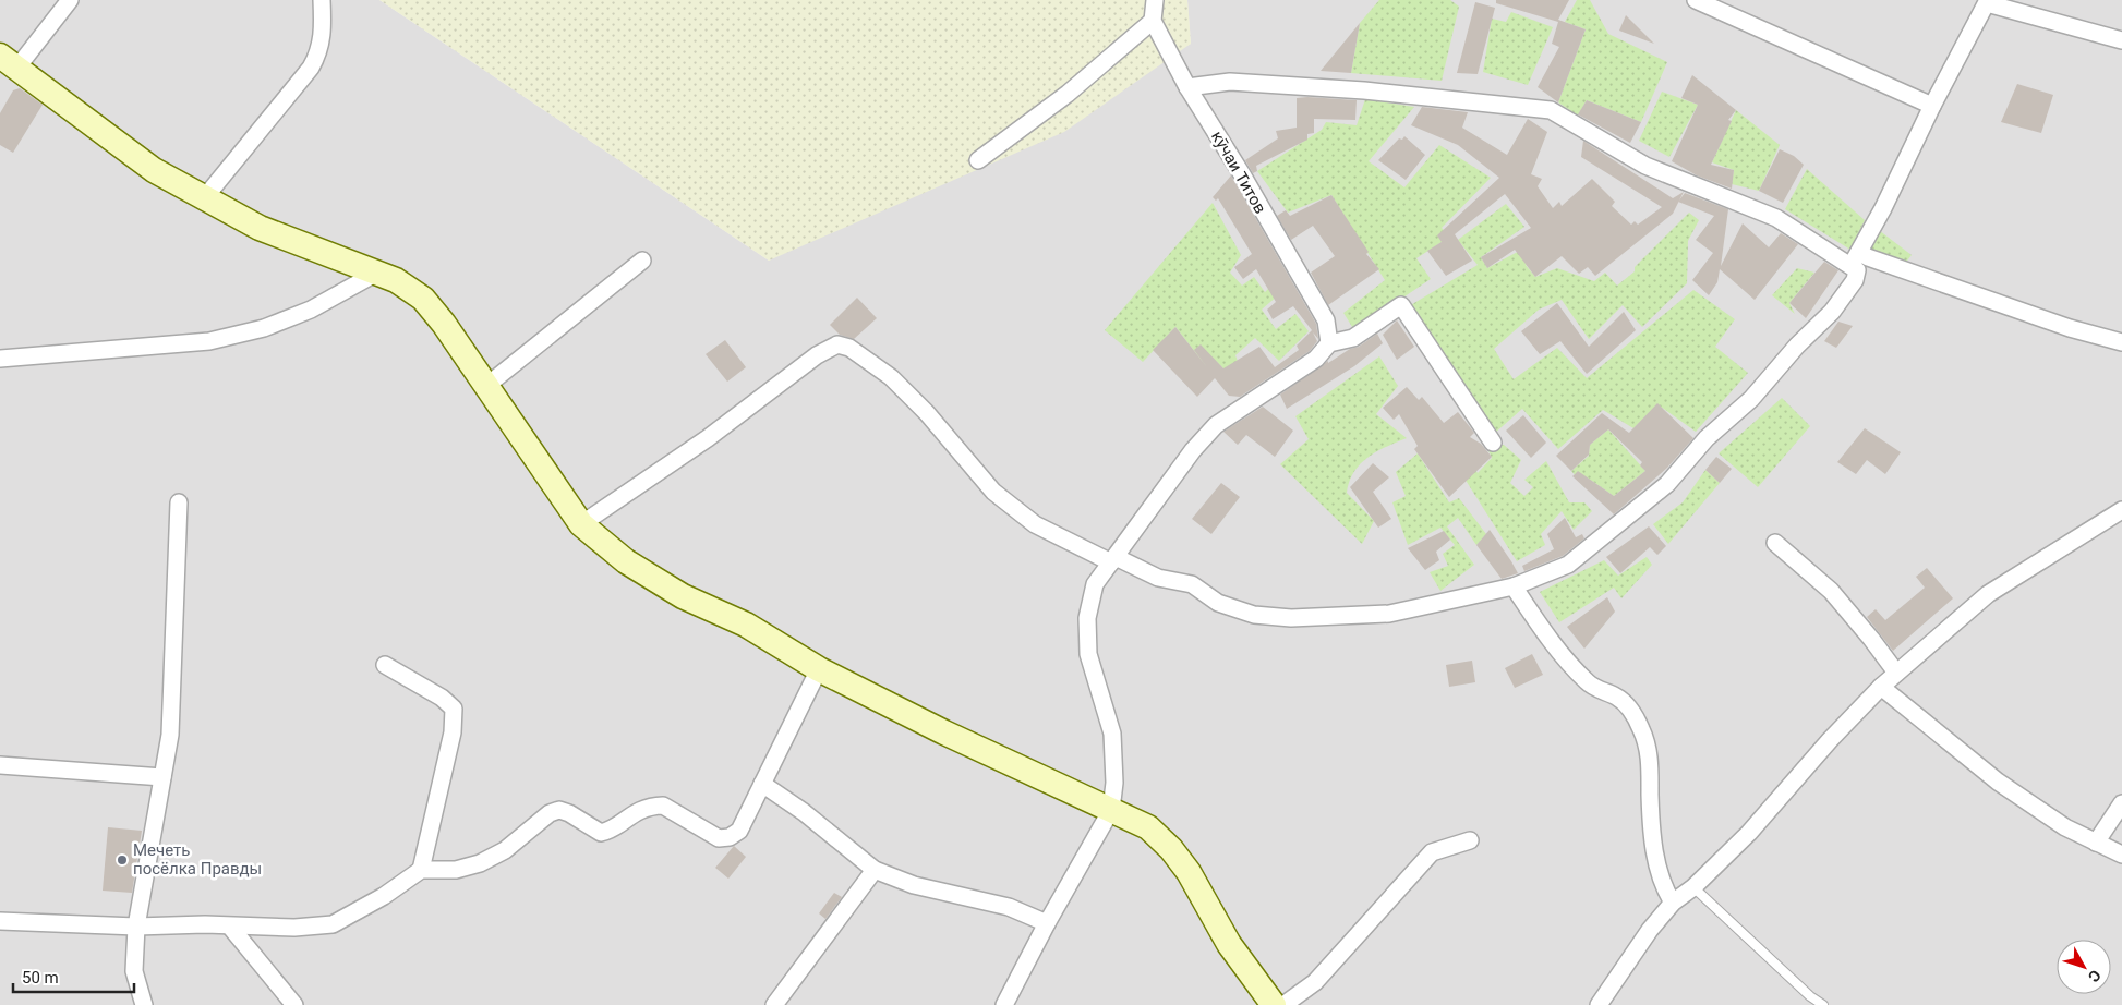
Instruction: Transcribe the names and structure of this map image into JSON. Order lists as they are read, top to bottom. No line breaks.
{"streets":{"street":["кӯчаи Титов"]},"places":["Мечеть посёлка Правды"],"scale_bar":"50 m","north":"bottom right"}
